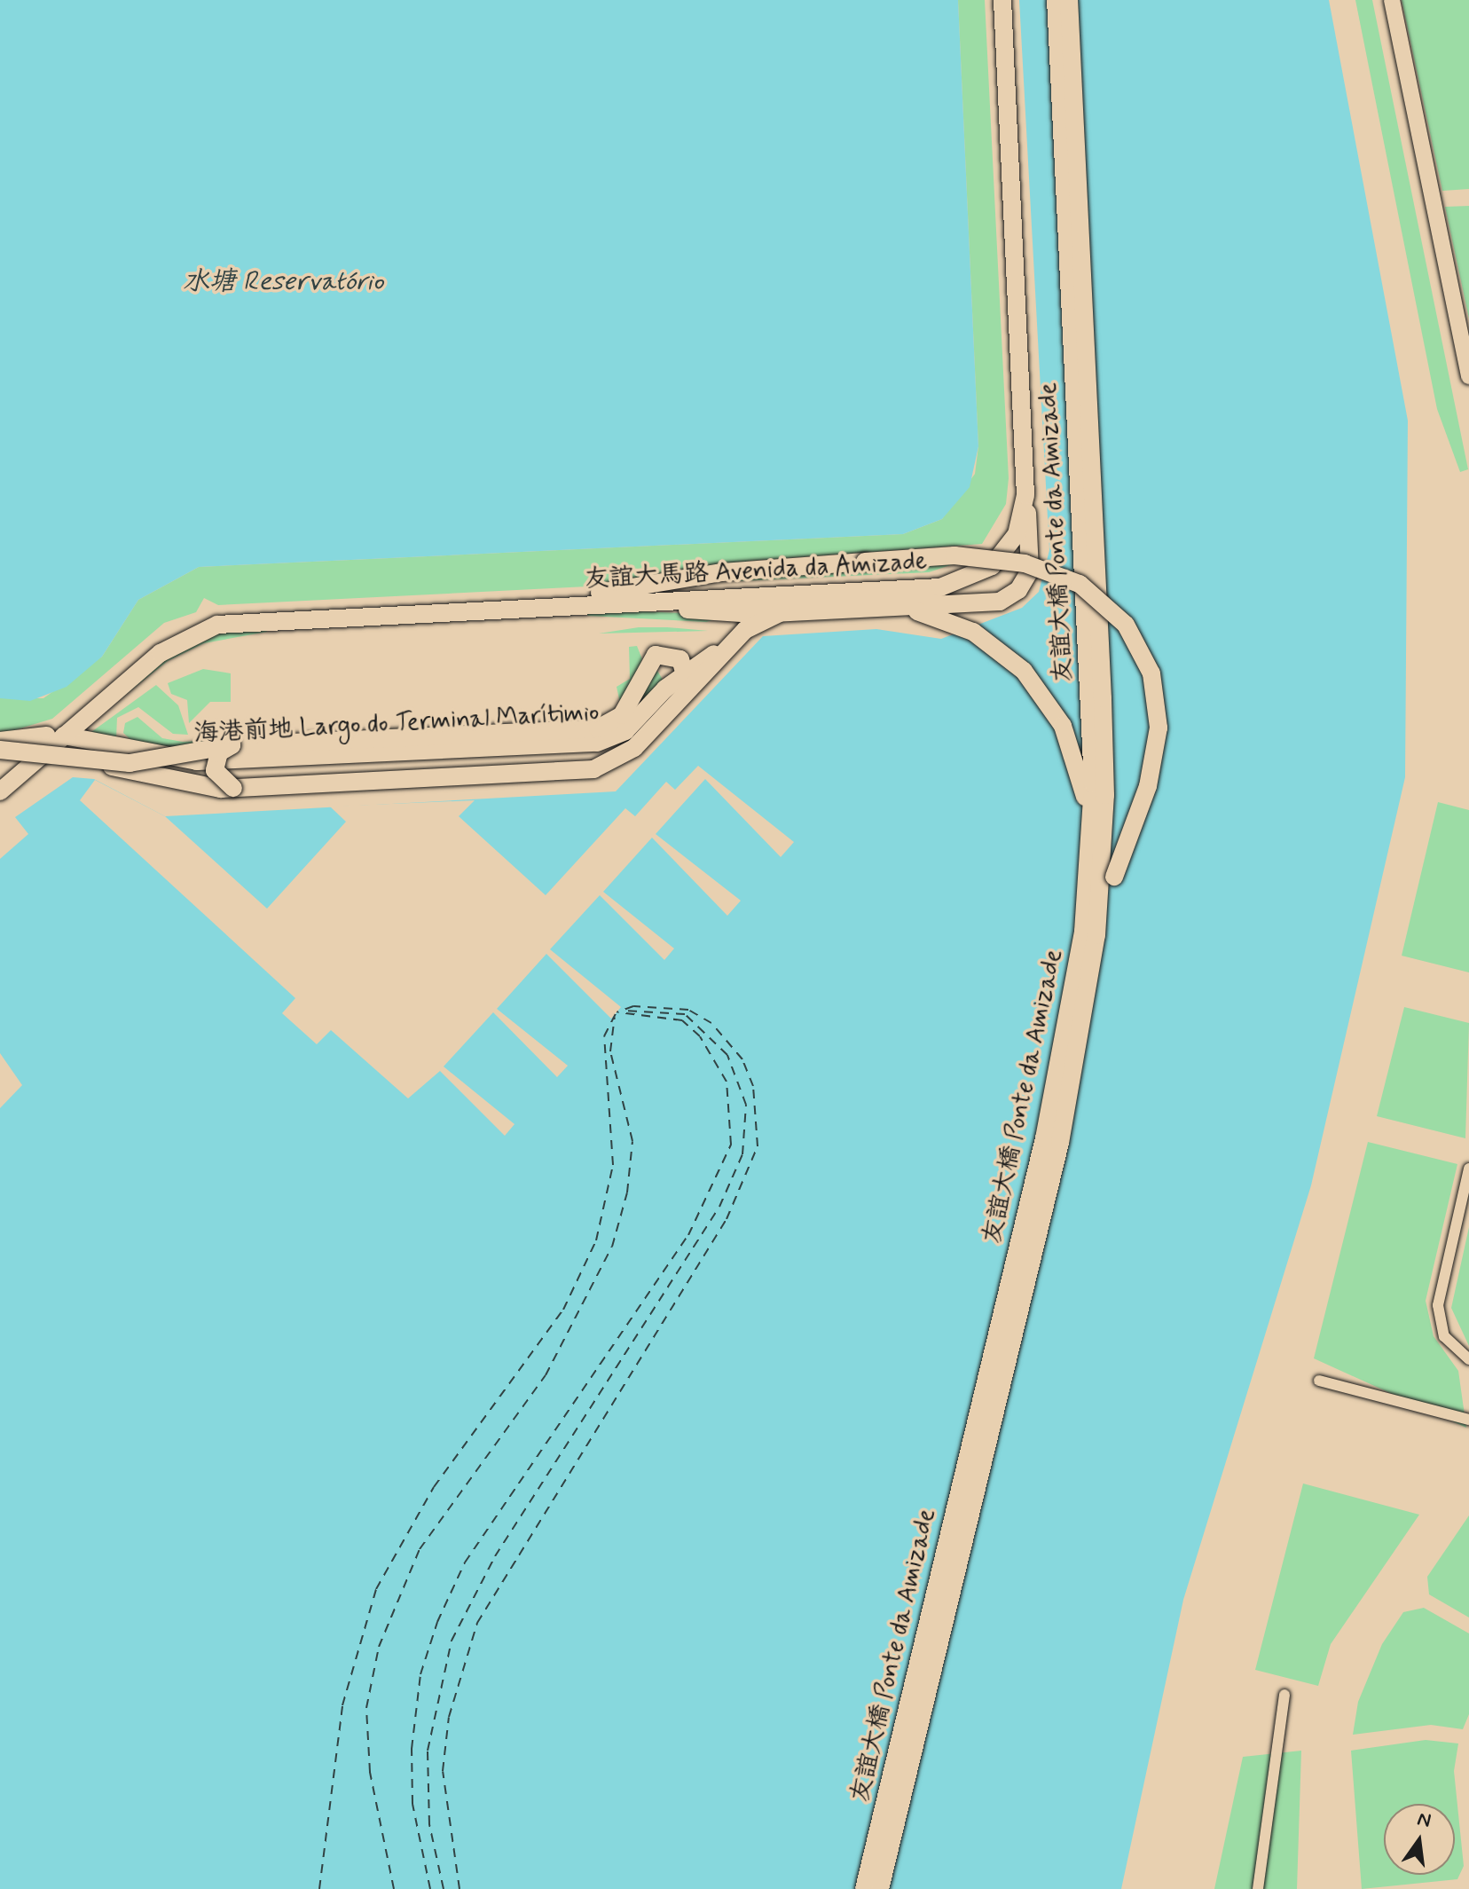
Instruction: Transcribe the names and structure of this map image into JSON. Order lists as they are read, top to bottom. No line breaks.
{"streets":{"main road":["友誼大橋 Ponte da Amizade","友誼大馬路 Avenida da Amizade","海港前地 Largo do Terminal Marítimio"]},"crossings":[["友誼大馬路 Avenida da Amizade","海港前地 Largo do Terminal Marítimio"]],"water":["水塘 Reservatório"],"north":"top"}
